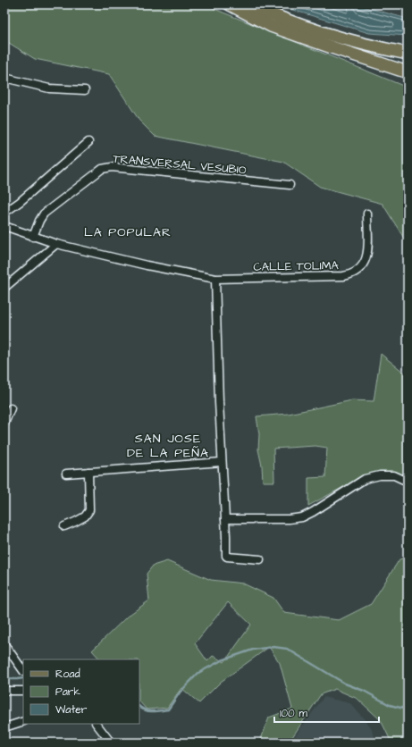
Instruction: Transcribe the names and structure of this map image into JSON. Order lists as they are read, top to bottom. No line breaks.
{"streets":{"street":["TRANSVERSAL VESUBIO","CALLE TOLIMA"]},"crossings":[["TRANSVERSAL VESUBIO","CALLE TOLIMA"]],"districts":["LA POPULAR","SAN JOSE DE LA PEÑA"],"legend":["Road","Park","Water"],"scale_bar":"100 m"}
